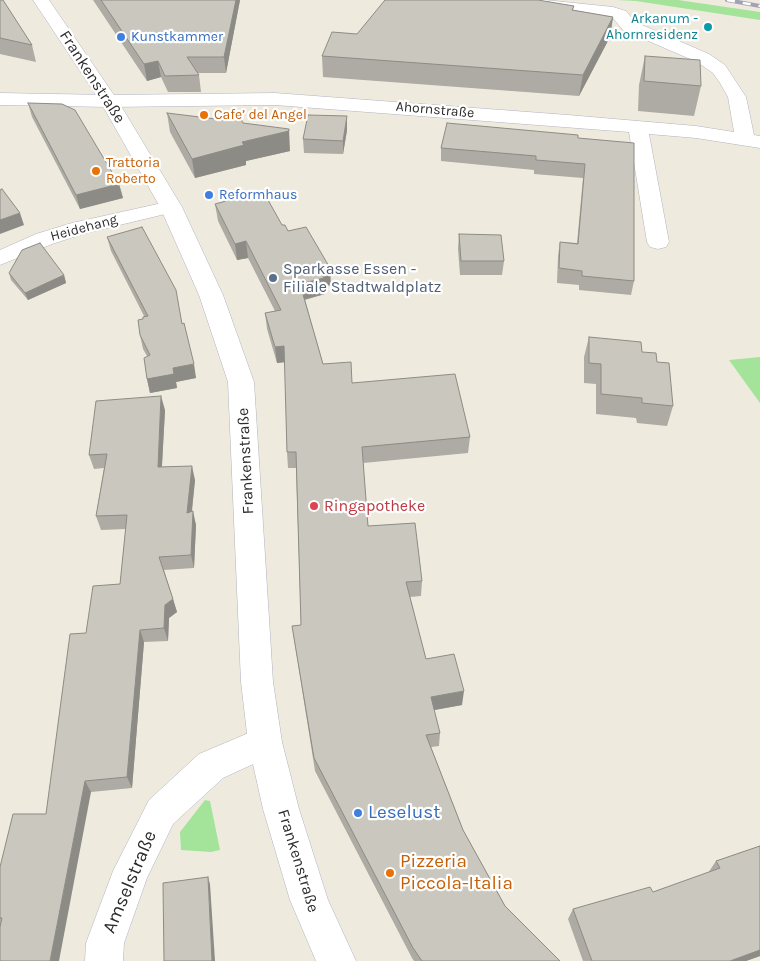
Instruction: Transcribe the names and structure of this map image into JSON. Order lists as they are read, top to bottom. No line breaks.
{"streets":{"street":["Frankenstraße","Ahornstraße","Heidehang","Amselstraße"]},"crossings":[["Frankenstraße","Ahornstraße"],["Frankenstraße","Heidehang"],["Frankenstraße","Amselstraße"]],"places":["Arkanum - Ahornresidenz","Kunstkammer","Cafe’ del Angel","Trattoria Roberto","Reformhaus","Sparkasse Essen - Filiale Stadtwaldplatz","Ringapotheke","Leselust","Pizzeria Piccola-Italia"]}
